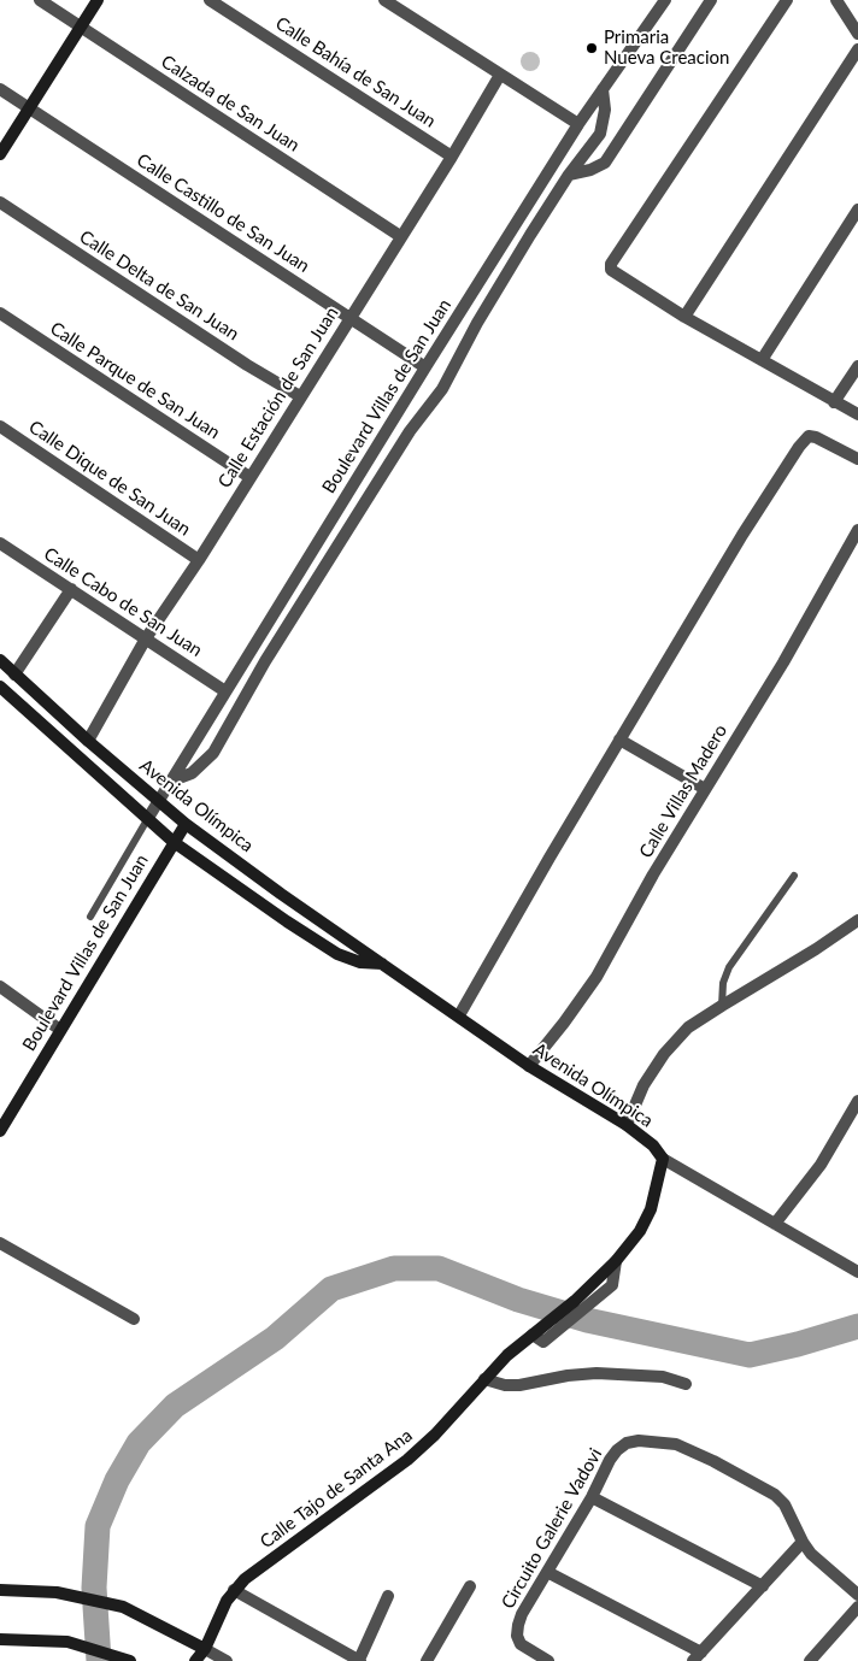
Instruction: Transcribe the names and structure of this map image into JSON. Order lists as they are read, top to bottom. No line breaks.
{"streets":{"street":["Calle Bahía de San Juan","Calzada de San Juan","Calle Castillo de San Juan","Calle Delta de San Juan","Calle Parque de San Juan","Boulevard Villas de San Juan","Calle Estación de San Juan","Calle Dique de San Juan","Calle Cabo de San Juan","Calle Villas Madero","Avenida Olímpica","Calle Tajo de Santa Ana","Circuito Galerie Vadovi"]},"crossings":[["Calle Bahía de San Juan","Calle Estación de San Juan"],["Calzada de San Juan","Calle Estación de San Juan"],["Calle Castillo de San Juan","Boulevard Villas de San Juan"],["Calle Castillo de San Juan","Calle Estación de San Juan"],["Calle Delta de San Juan","Calle Estación de San Juan"],["Calle Parque de San Juan","Calle Estación de San Juan"],["Boulevard Villas de San Juan","Calle Cabo de San Juan"],["Boulevard Villas de San Juan","Avenida Olímpica"],["Calle Estación de San Juan","Calle Dique de San Juan"],["Calle Estación de San Juan","Calle Cabo de San Juan"],["Calle Estación de San Juan","Avenida Olímpica"],["Calle Villas Madero","Avenida Olímpica"],["Avenida Olímpica","Calle Tajo de Santa Ana"]],"places":["Primaria Nueva Creacion"]}
